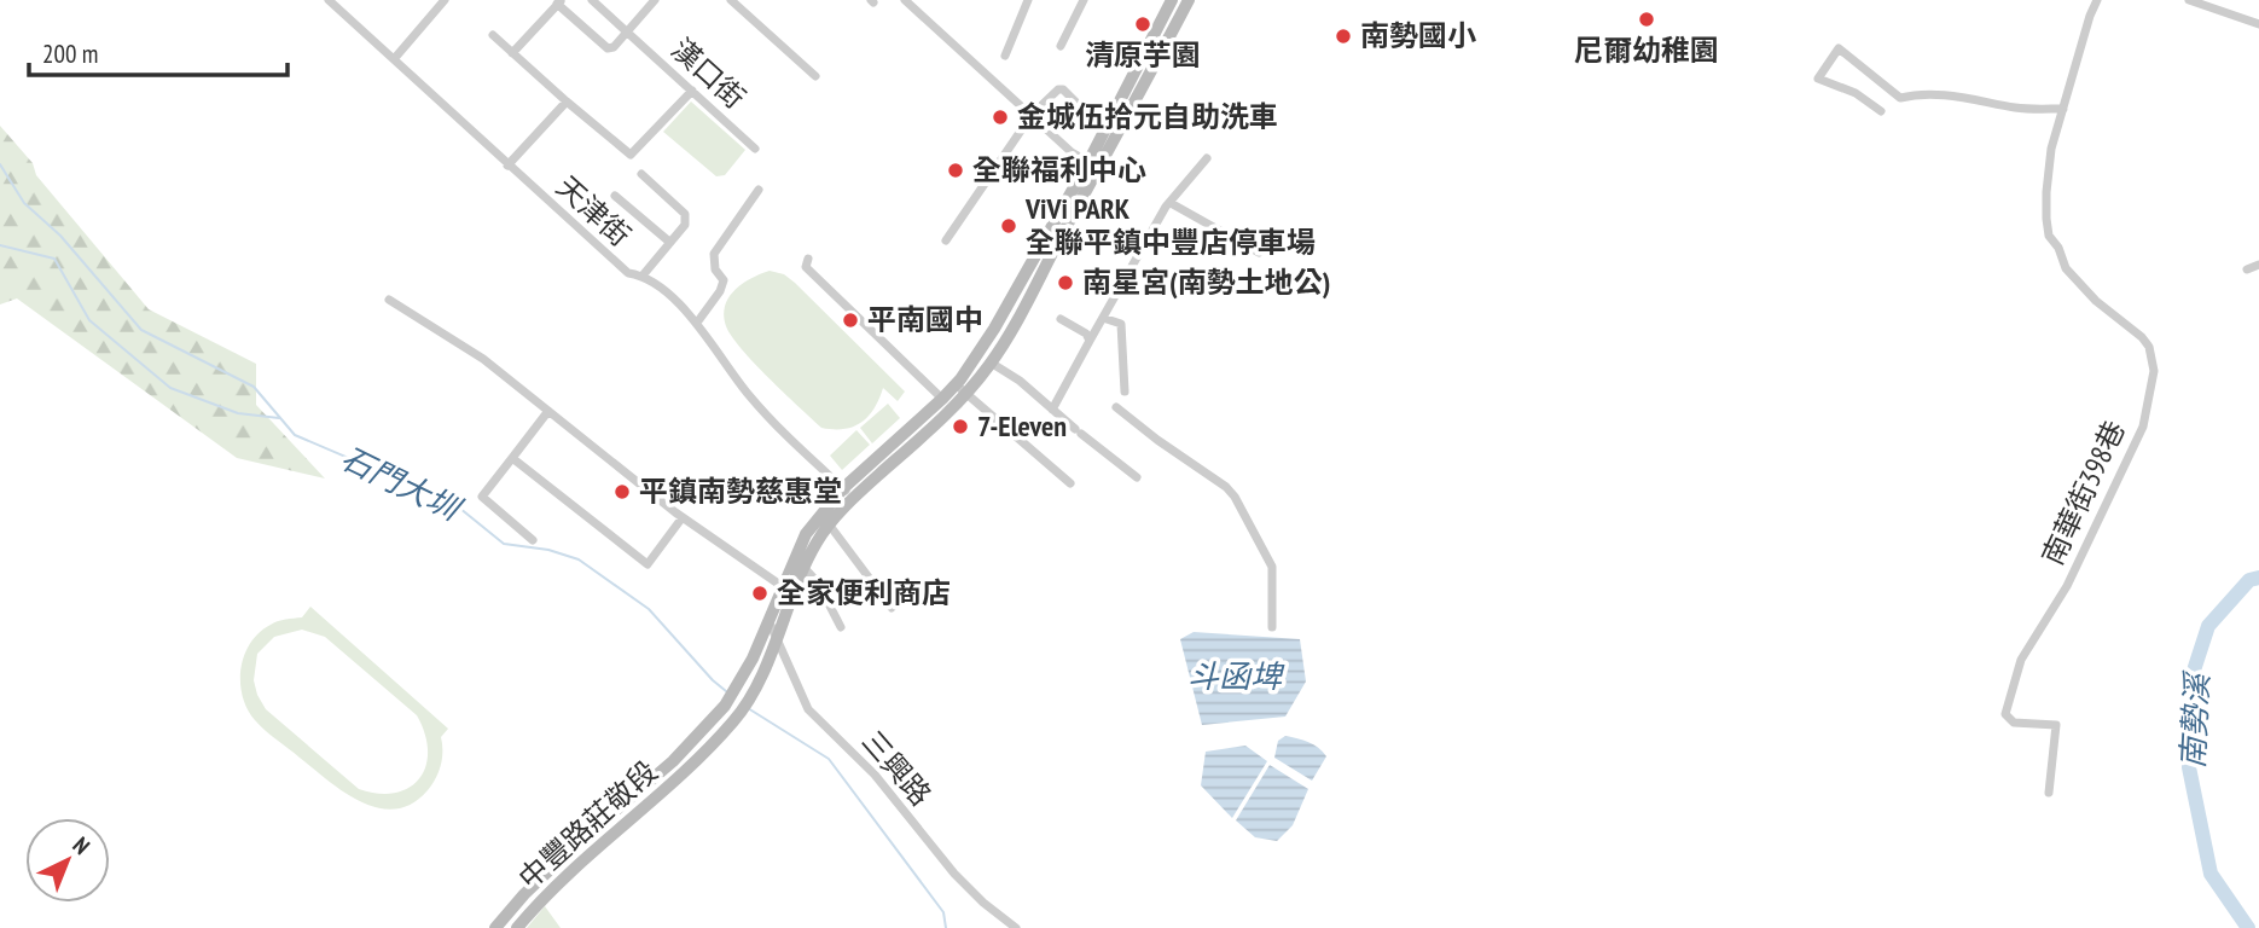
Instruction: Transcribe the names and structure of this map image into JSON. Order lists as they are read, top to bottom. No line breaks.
{"streets":{"main road":["中豐路莊敬段"],"street":["漢口街","天津街","南華街398巷","三興路"]},"crossings":[["三興路","中豐路莊敬段"]],"water":["石門大圳","斗函埤","南勢溪"],"places":["尼爾幼稚園","清原芋園","南勢國小","金城伍拾元自助洗車","全聯福利中心","ViVi PARK 全聯平鎮中豐店停車場","南星宮(南勢土地公)","平南國中","7-Eleven","平鎮南勢慈惠堂","全家便利商店"],"scale_bar":"200 m","north":"top right"}
